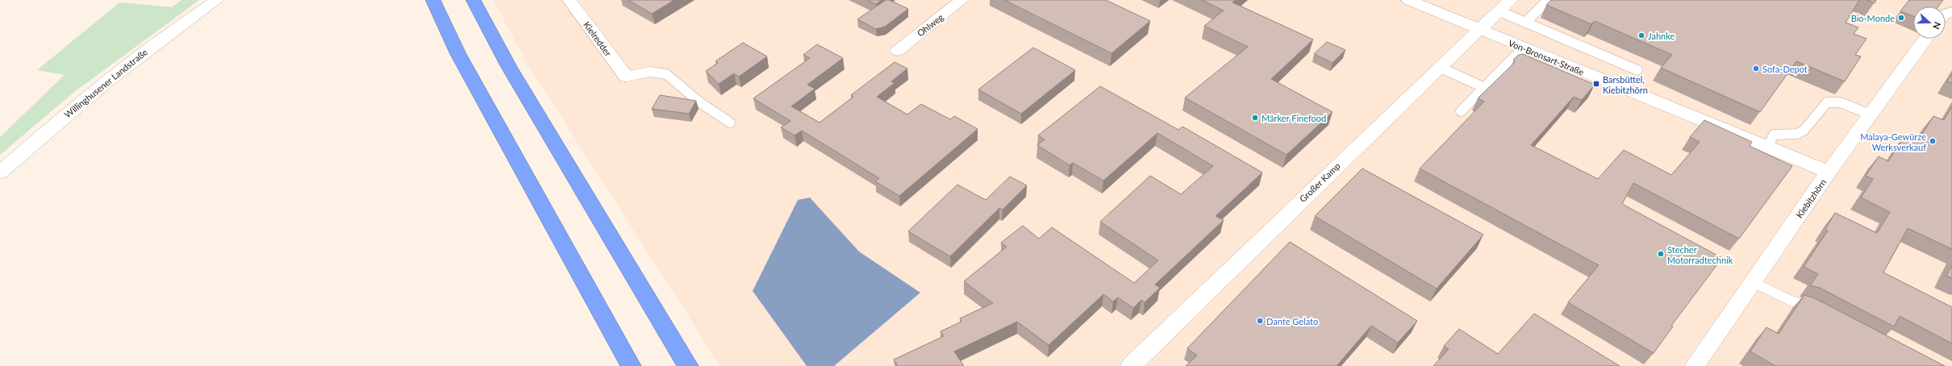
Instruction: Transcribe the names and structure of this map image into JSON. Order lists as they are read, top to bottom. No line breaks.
{"streets":{"street":["Ohlweg","Kielredder","Von-Bronsart-Straße","Willinghusener Landstraße","Großer Kamp","Kiebitzhörn"]},"crossings":[["Von-Bronsart-Straße","Großer Kamp"],["Von-Bronsart-Straße","Kiebitzhörn"]],"places":{"other":["Bio-Monde","Jahnke","Sofa-Depot","Märker Finefood","Malaya-Gewürze Werksverkauf","Stecher Motorradtechnik","Dante Gelato"],"transit":["Barsbüttel, Kiebitzhörn"]},"north":"right"}
